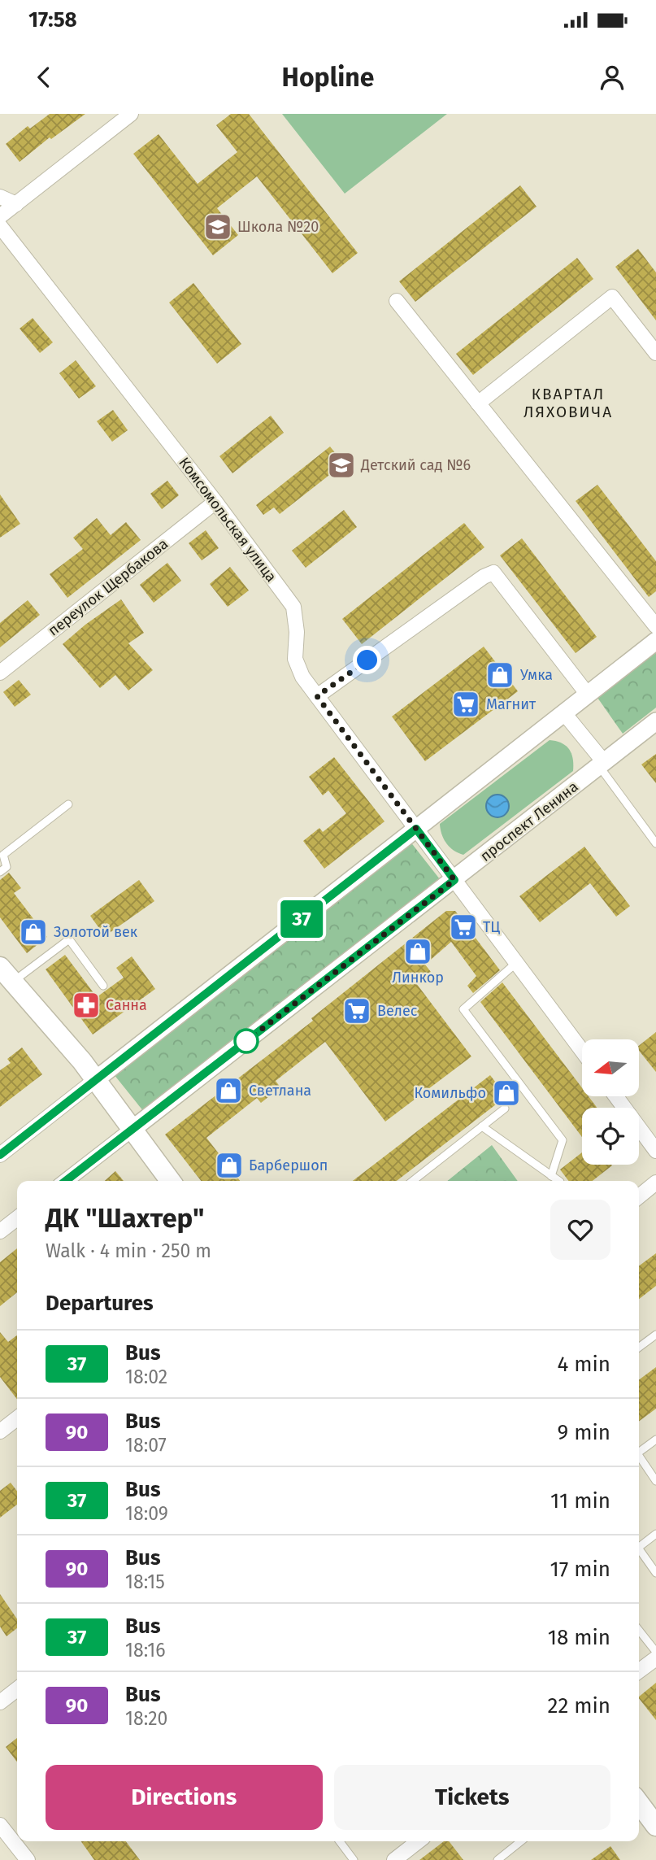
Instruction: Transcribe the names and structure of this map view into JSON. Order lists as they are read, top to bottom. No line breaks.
{"streets":{"street":["Комсомольская улица","переулок Щербакова","проспект Ленина"]},"crossings":[["Комсомольская улица","переулок Щербакова"]],"districts":["КВАРТАЛ ЛЯХОВИЧА"],"places":{"school or university":["Школа №20","Детский сад №6"],"shop":["Умка","Золотой век","Линкор","Светлана","Комильфо","Барбершоп"],"supermarket":["Магнит","ТЦ","Велес"],"pharmacy":["Санна"]},"lines":["bus line 37"],"north":"left","page":{"status":"17:58","header":"Hopline","on_map":"37","heading":[["ДК \"Шахтер\"","Walk · 4 min · 250 m"],"Departures"],"list":[{"mark":"37","name":"Bus","note":"18:02","value":"4 min"},{"mark":"90","name":"Bus","note":"18:07","value":"9 min"},{"mark":"37","name":"Bus","note":"18:09","value":"11 min"},{"mark":"90","name":"Bus","note":"18:15","value":"17 min"},{"mark":"37","name":"Bus","note":"18:16","value":"18 min"},{"mark":"90","name":"Bus","note":"18:20","value":"22 min"}],"buttons":["Directions","Tickets"]}}
